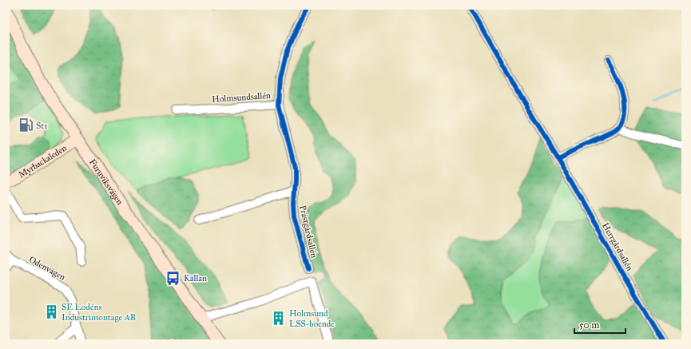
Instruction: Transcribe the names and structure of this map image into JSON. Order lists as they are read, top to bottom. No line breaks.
{"streets":{"main road":["Myrbackaleden","Furuviksvägen"],"street":["Holmsundsallén","Prästgårdsallén","Herrgårdsallén","Odenvägen"]},"crossings":[["Holmsundsallén","Prästgårdsallén"],["Myrbackaleden","Furuviksvägen"]],"places":{"fuel station":["St1"],"bus stop":["Källan"],"building":["SE Lodéns Industrimontage AB","Holmsund LSS-boende"]},"scale_bar":"50 m"}
